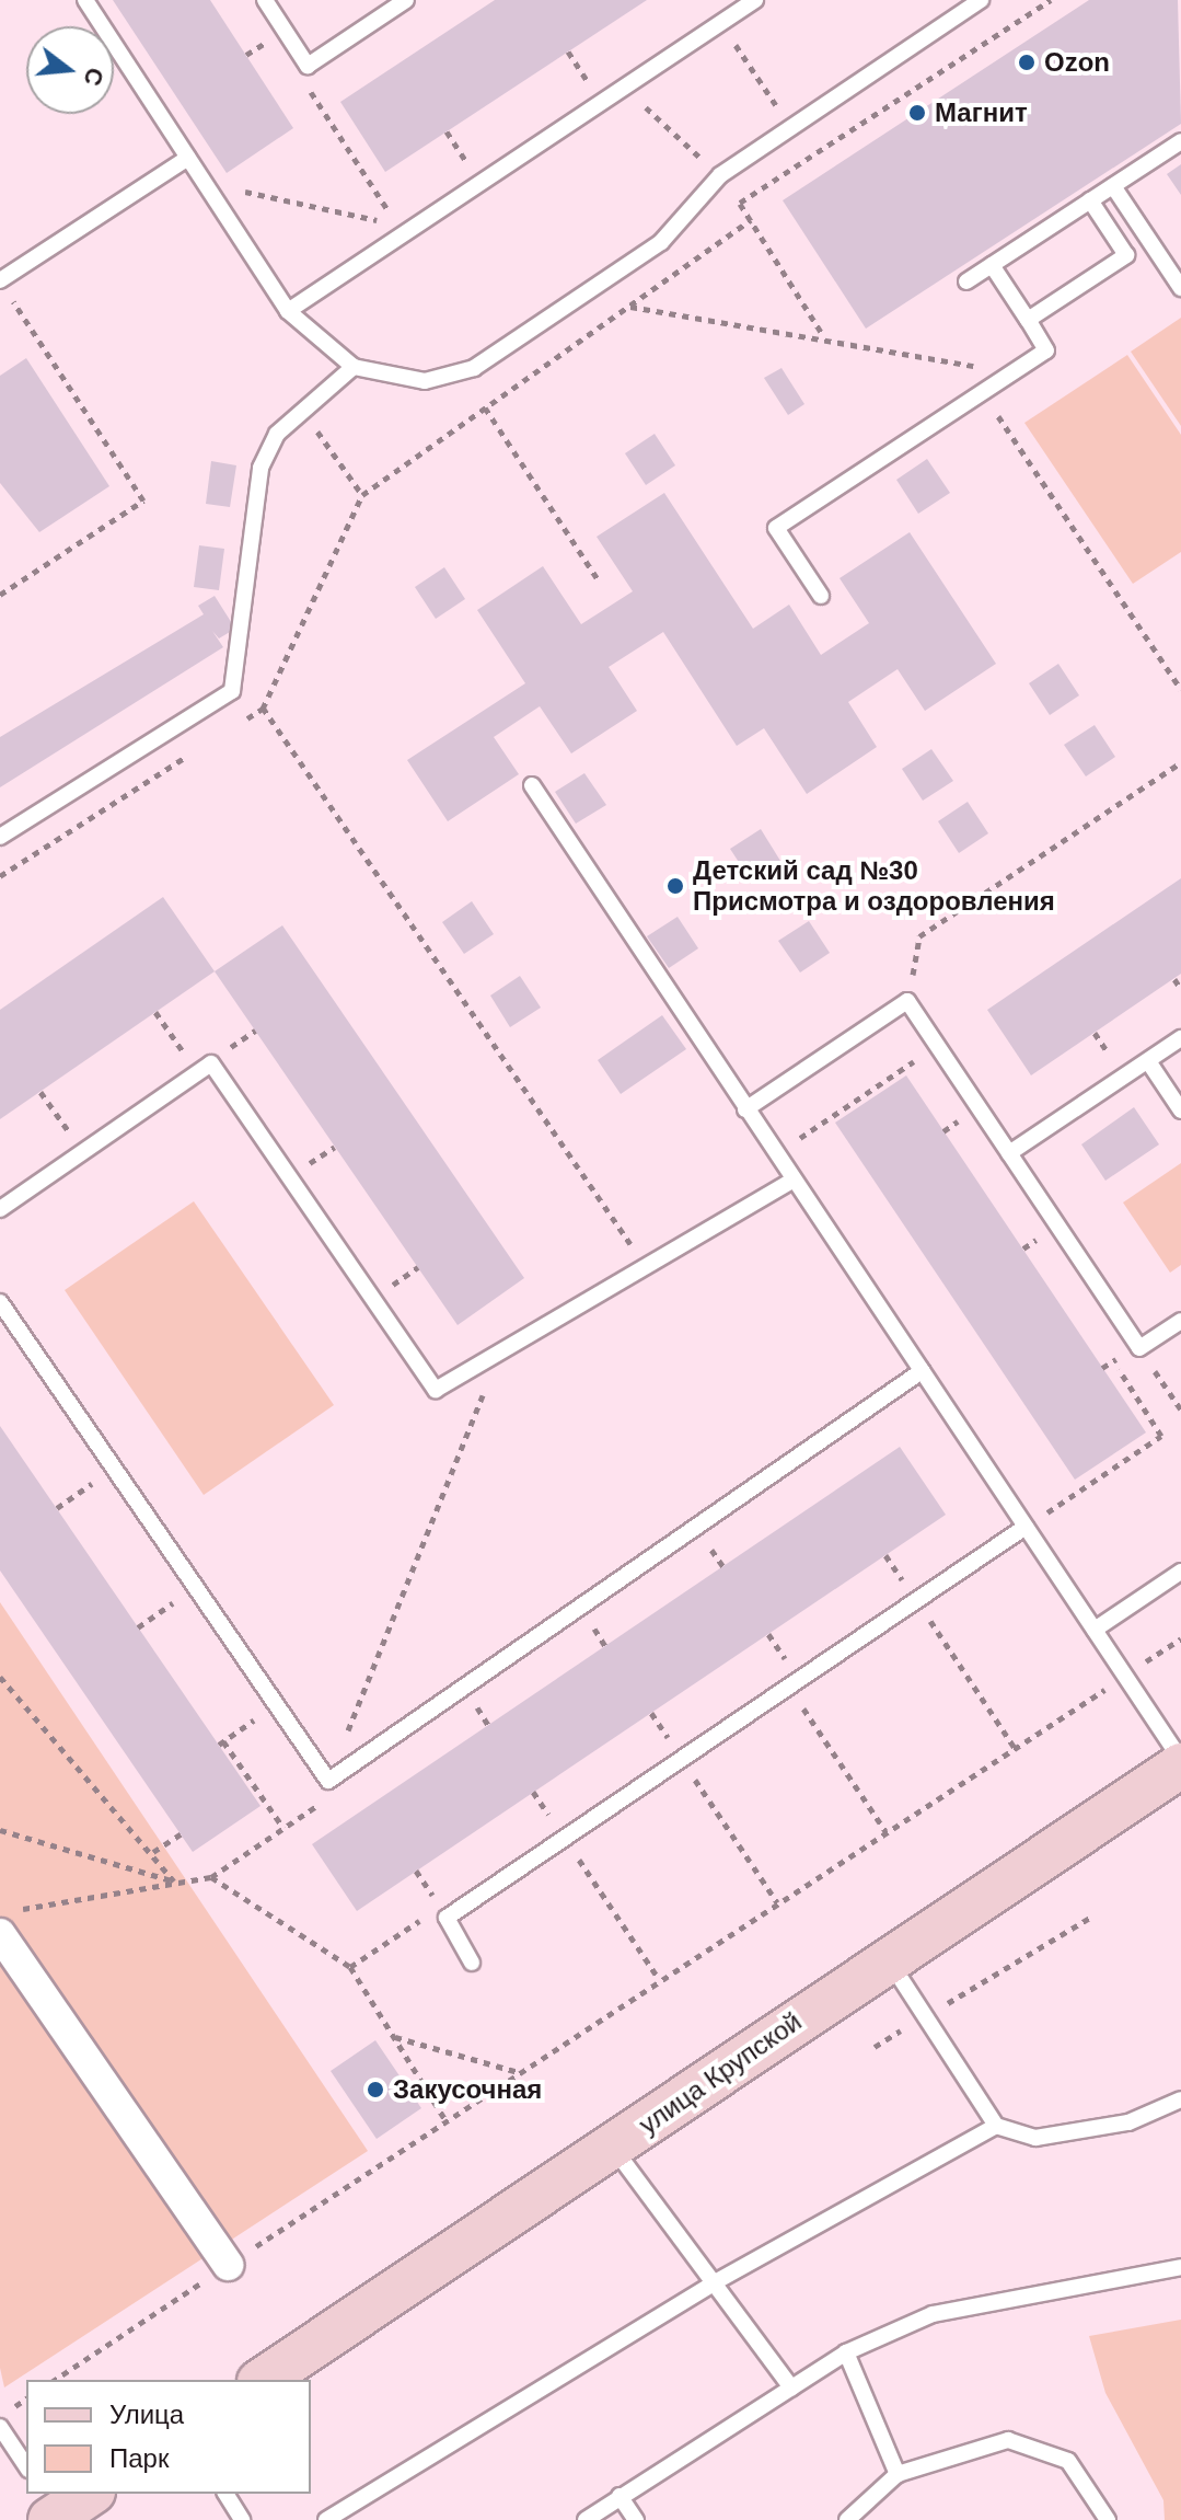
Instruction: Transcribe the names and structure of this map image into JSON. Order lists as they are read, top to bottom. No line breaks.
{"streets":{"main road":["улица Крупской"]},"places":["Ozon","Магнит","Детский сад №30 Присмотра и оздоровления","Закусочная"],"legend":["Улица","Парк"],"north":"right"}
